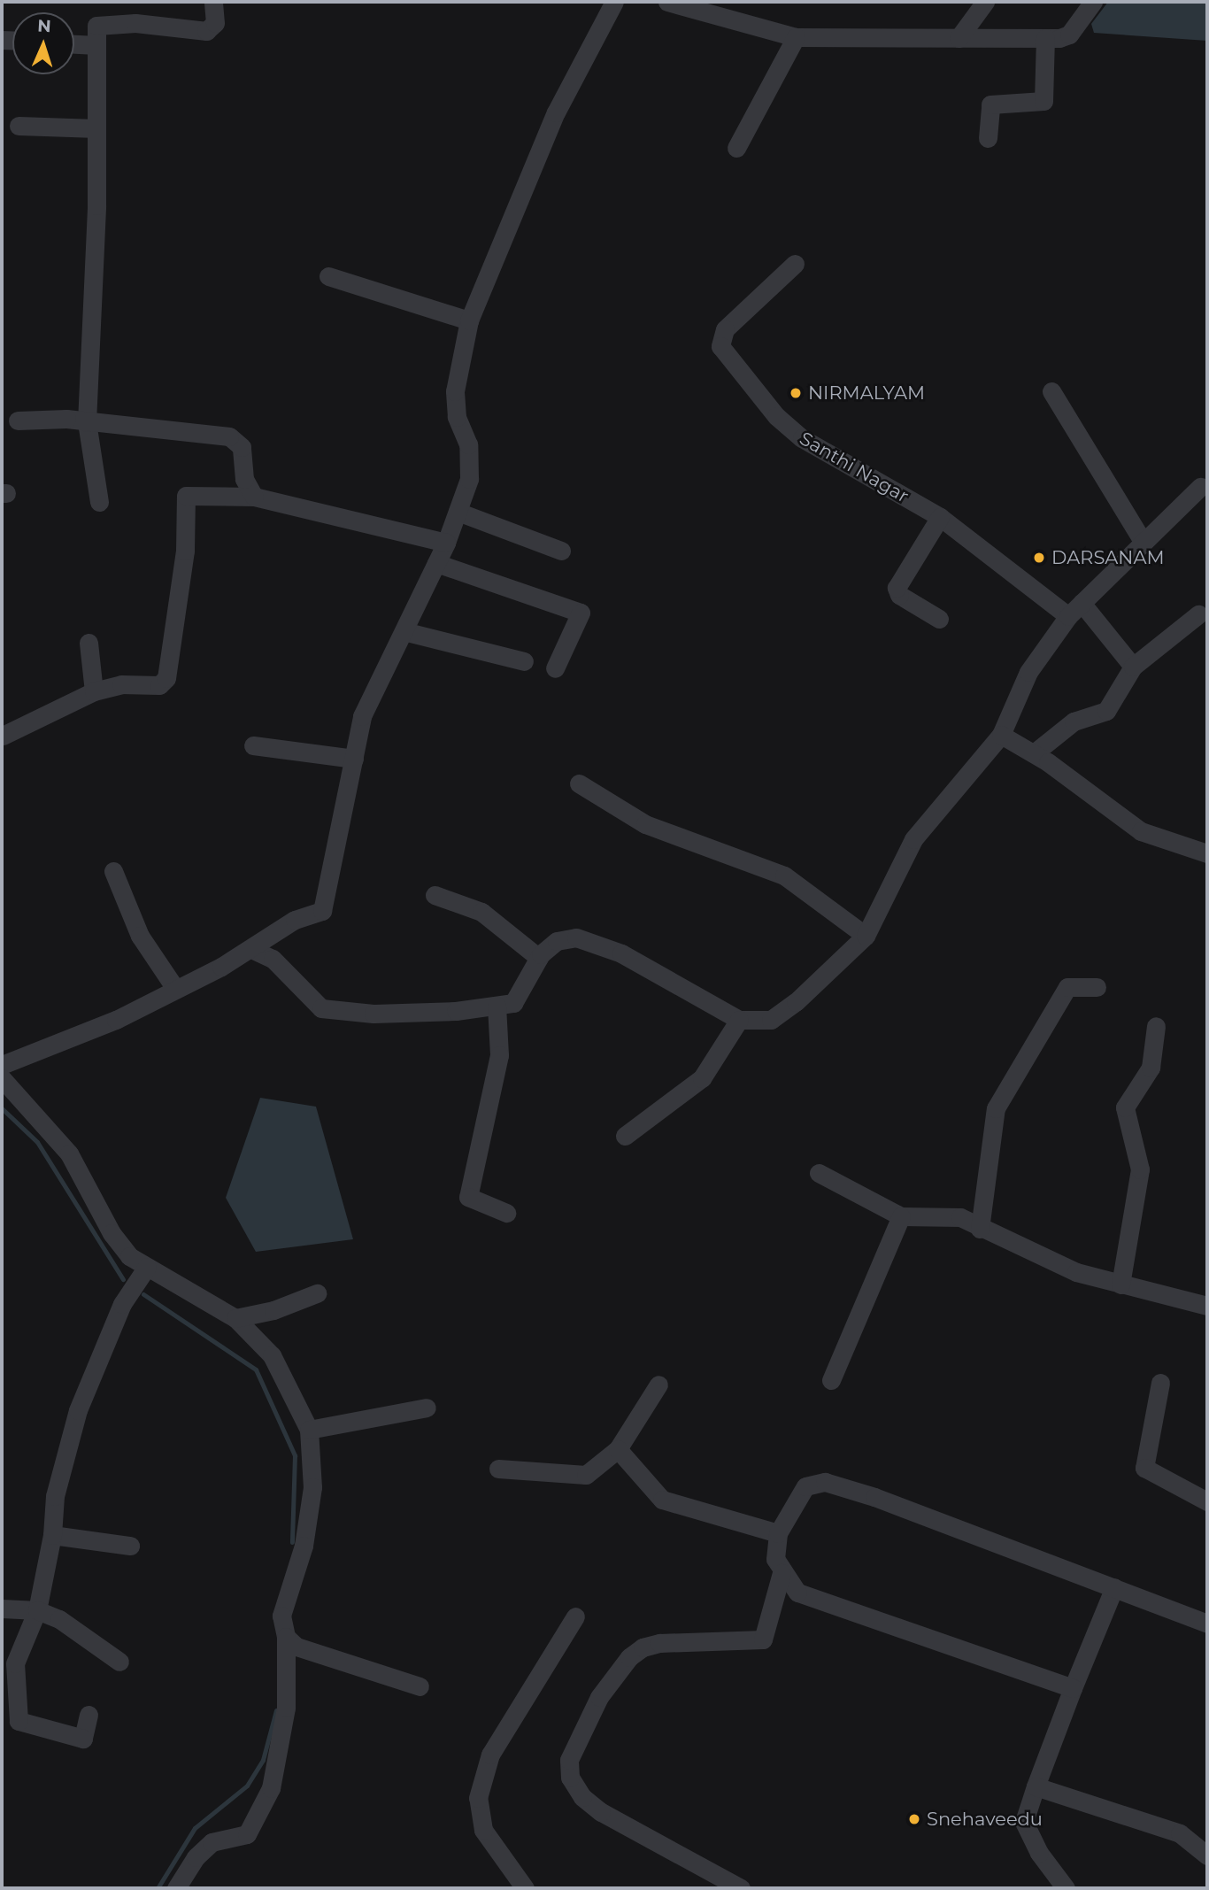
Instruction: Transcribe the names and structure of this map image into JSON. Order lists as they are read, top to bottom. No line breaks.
{"streets":{"street":["Santhi Nagar"]},"places":["NIRMALYAM","DARSANAM","Snehaveedu"],"north":"top"}
